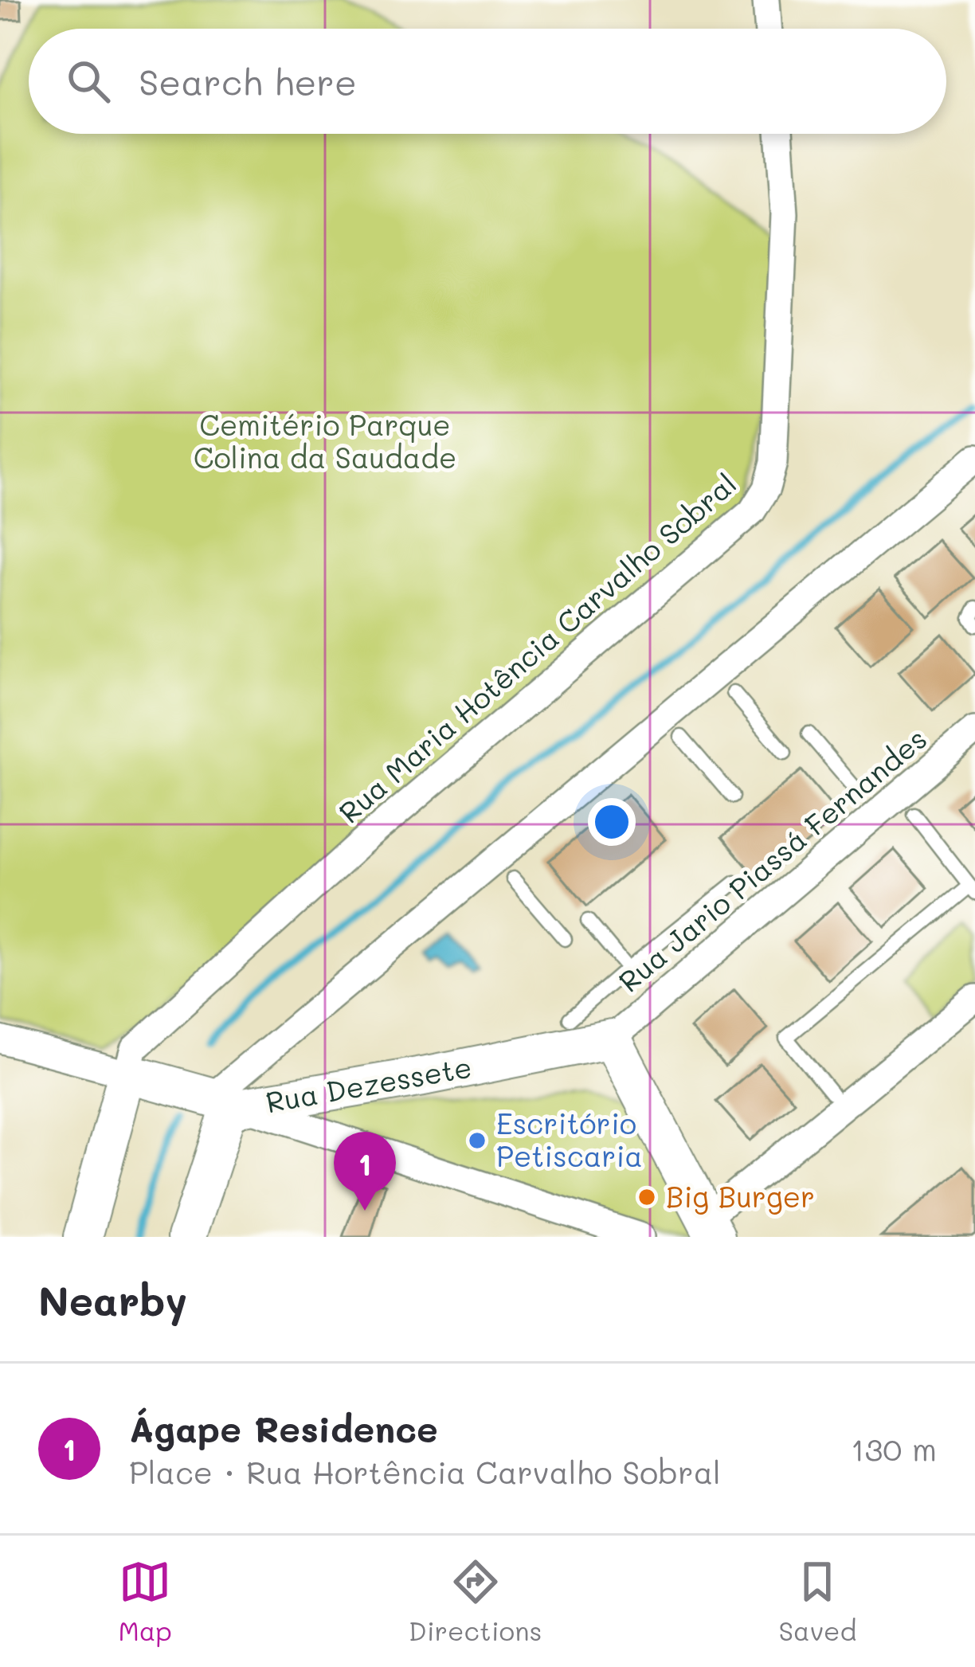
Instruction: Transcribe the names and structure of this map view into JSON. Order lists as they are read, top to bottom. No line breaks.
{"streets":{"street":["Rua Maria Hotência Carvalho Sobral","Rua Jario Piassá Fernandes","Rua Dezessete"]},"crossings":[["Rua Maria Hotência Carvalho Sobral","Rua Dezessete"],["Rua Jario Piassá Fernandes","Rua Dezessete"]],"parks":["Cemitério Parque Colina da Saudade"],"places":["Escritório Petiscaria","Big Burger"],"page":{"search":"Search here","pins":"1","heading":"Nearby","list":[{"mark":"1","name":"Ágape Residence","note":"Place · Rua Hortência Carvalho Sobral","value":"130 m"}],"nav":["Map","Directions","Saved"]}}
